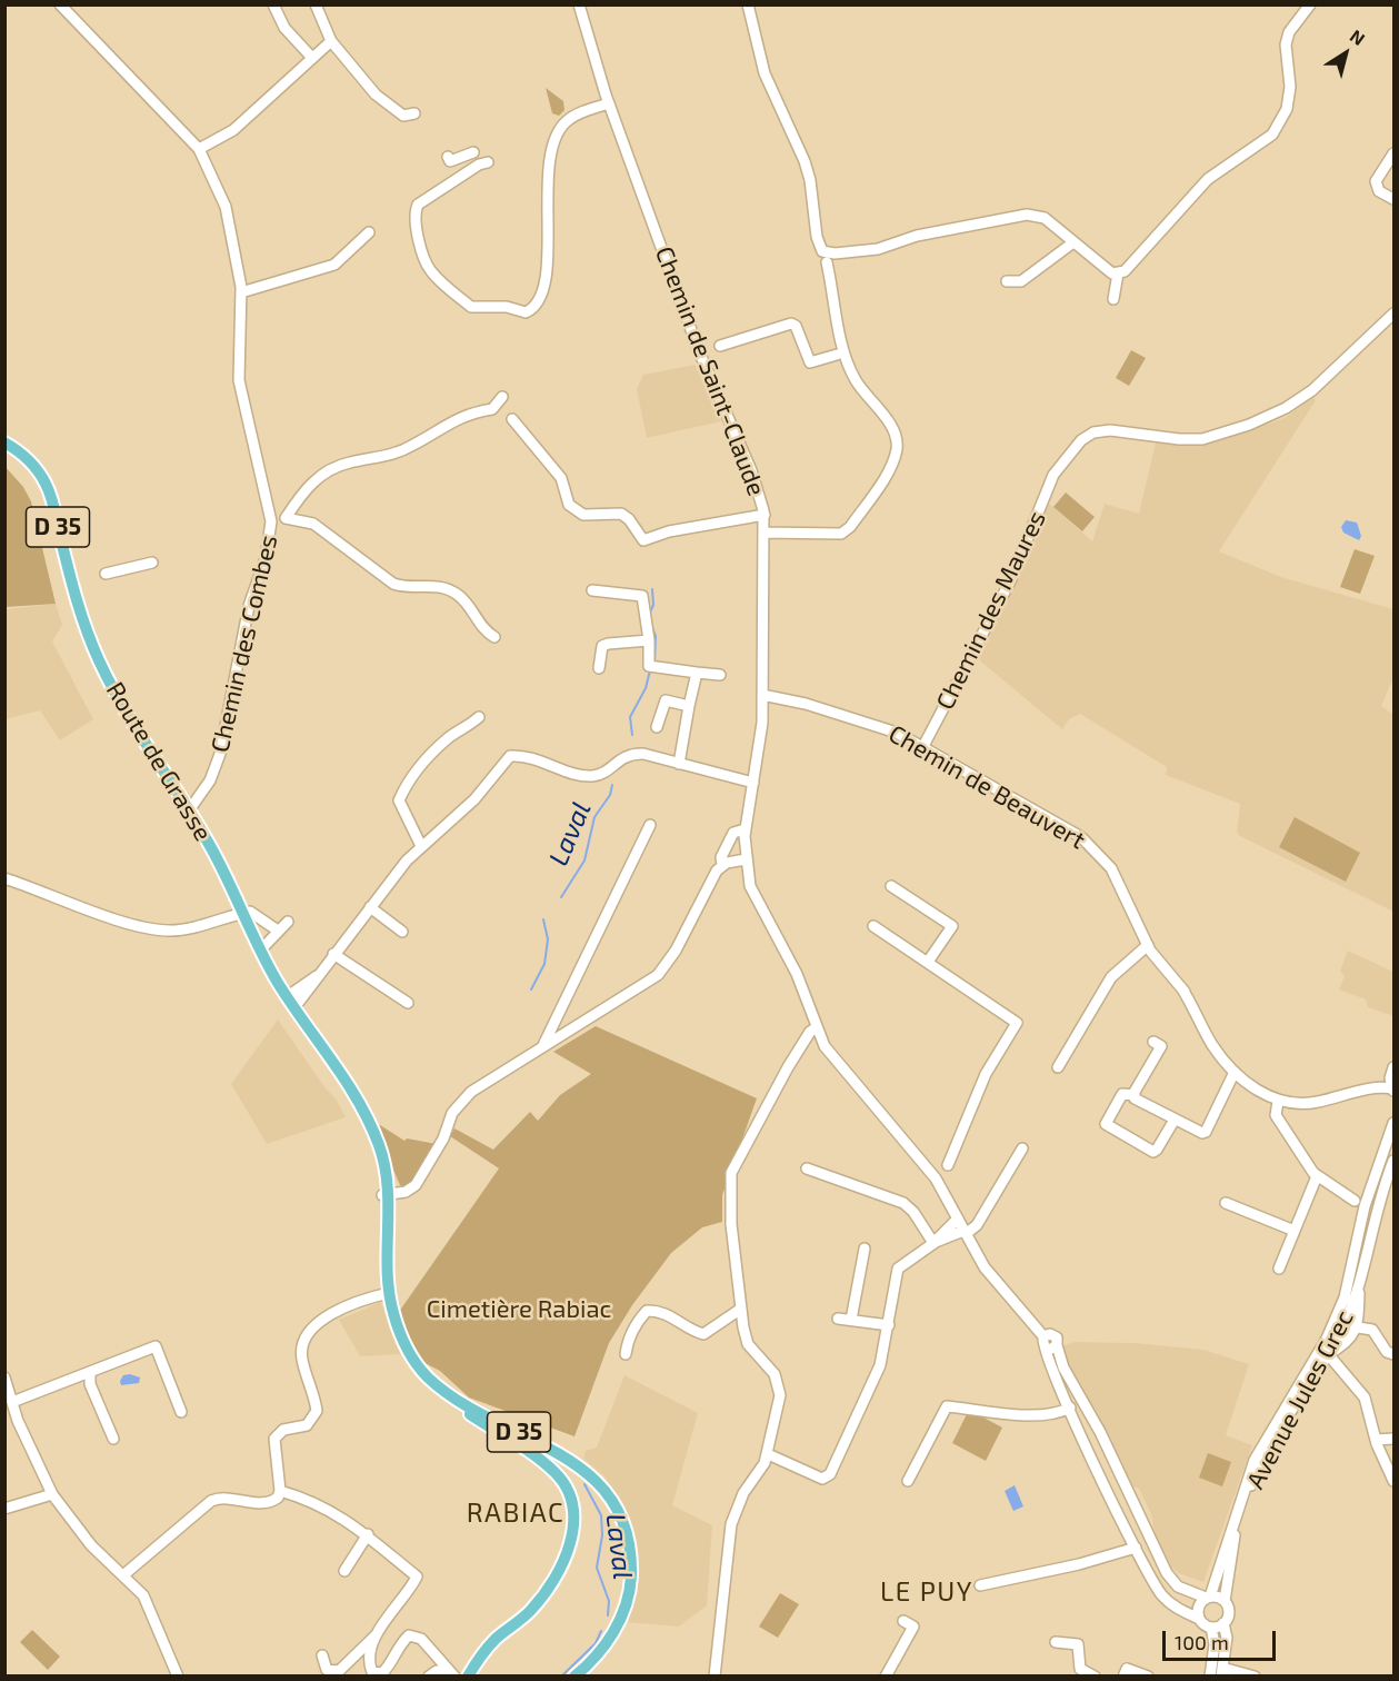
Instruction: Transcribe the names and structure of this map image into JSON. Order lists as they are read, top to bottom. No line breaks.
{"streets":{"main road":["D 35","Route de Grasse"],"street":["Chemin de Saint-Claude","Chemin des Maures","Chemin des Combes","Chemin de Beauvert","Avenue Jules Grec"]},"crossings":[["Chemin de Saint-Claude","Chemin de Beauvert"],["D 35","Route de Grasse"],["Chemin des Maures","Chemin de Beauvert"],["Chemin des Combes","Route de Grasse"]],"districts":["RABIAC","LE PUY"],"water":["Laval"],"parks":["Cimetière Rabiac"],"scale_bar":"100 m","north":"top right"}
